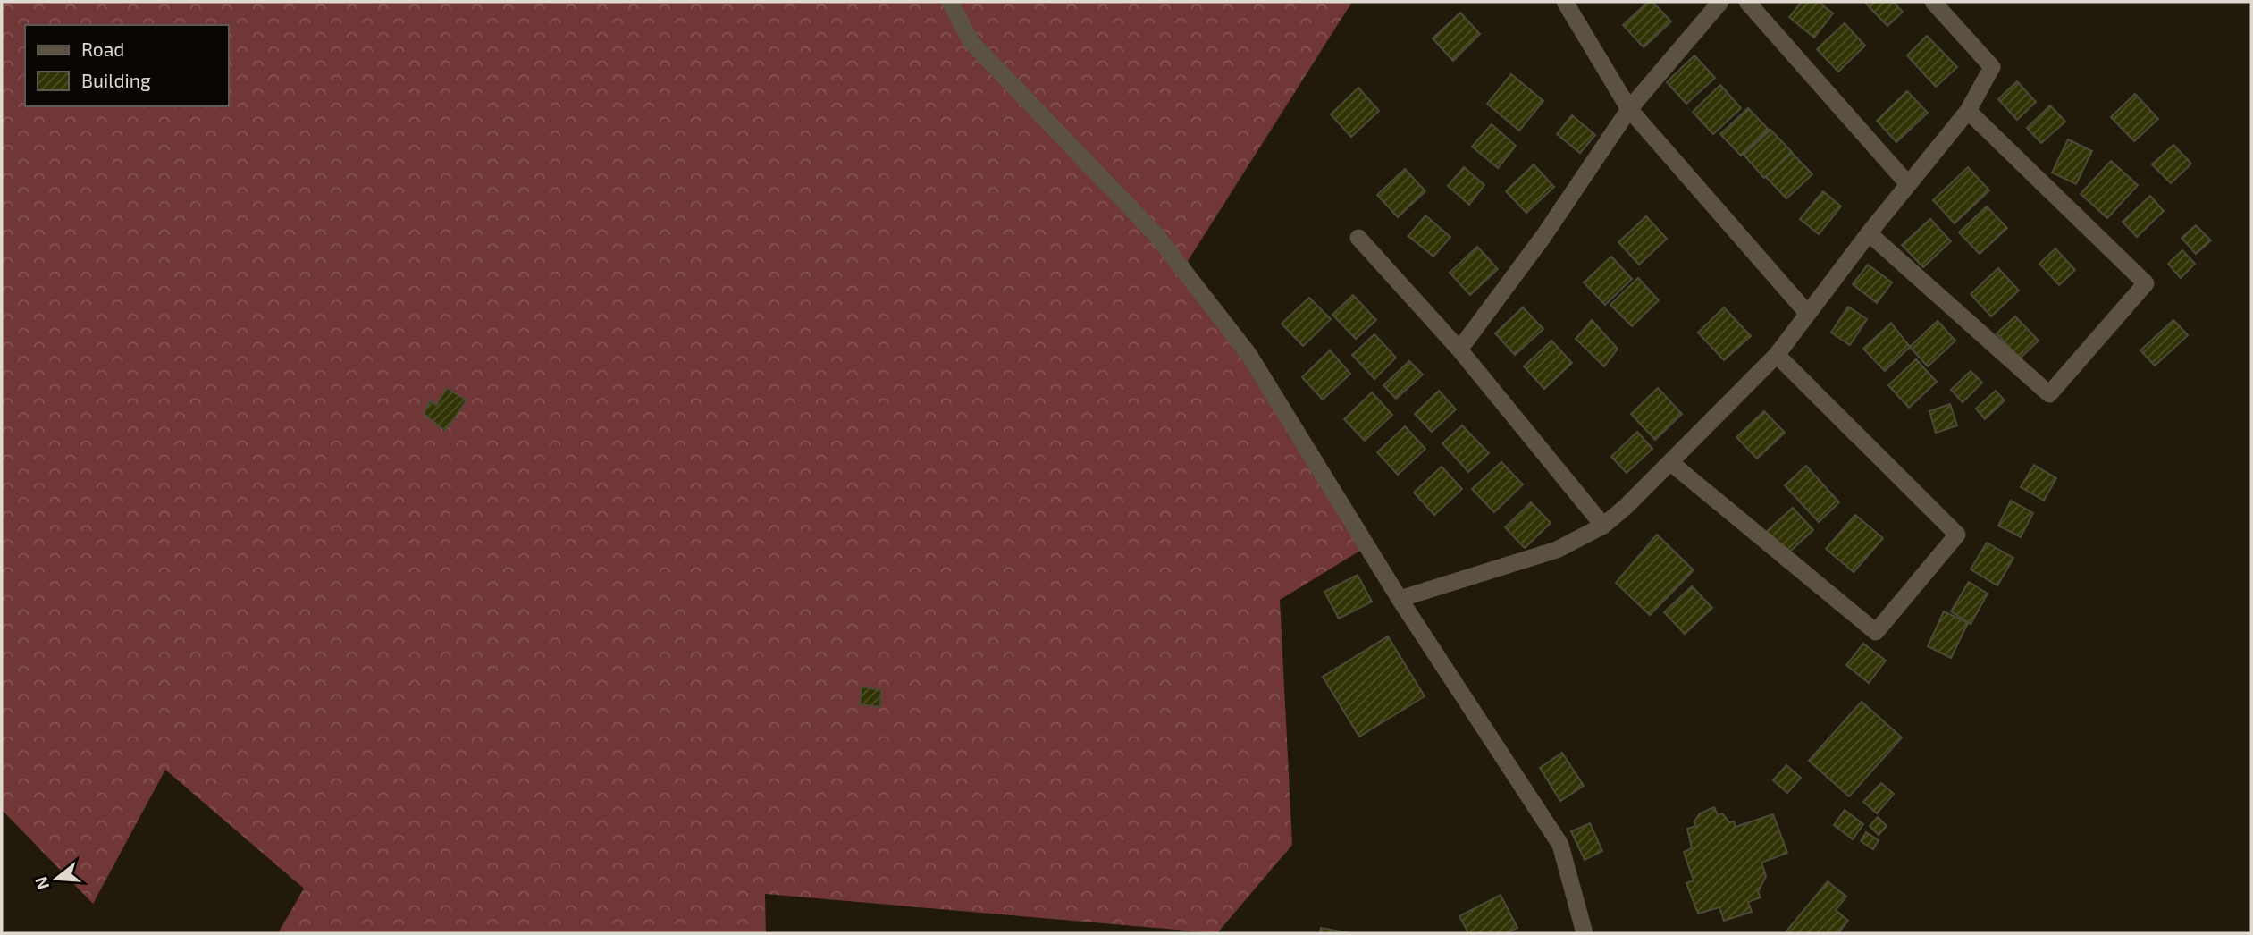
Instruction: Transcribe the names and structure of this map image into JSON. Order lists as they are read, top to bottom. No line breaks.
{"legend":["Road","Building"],"north":"left"}
